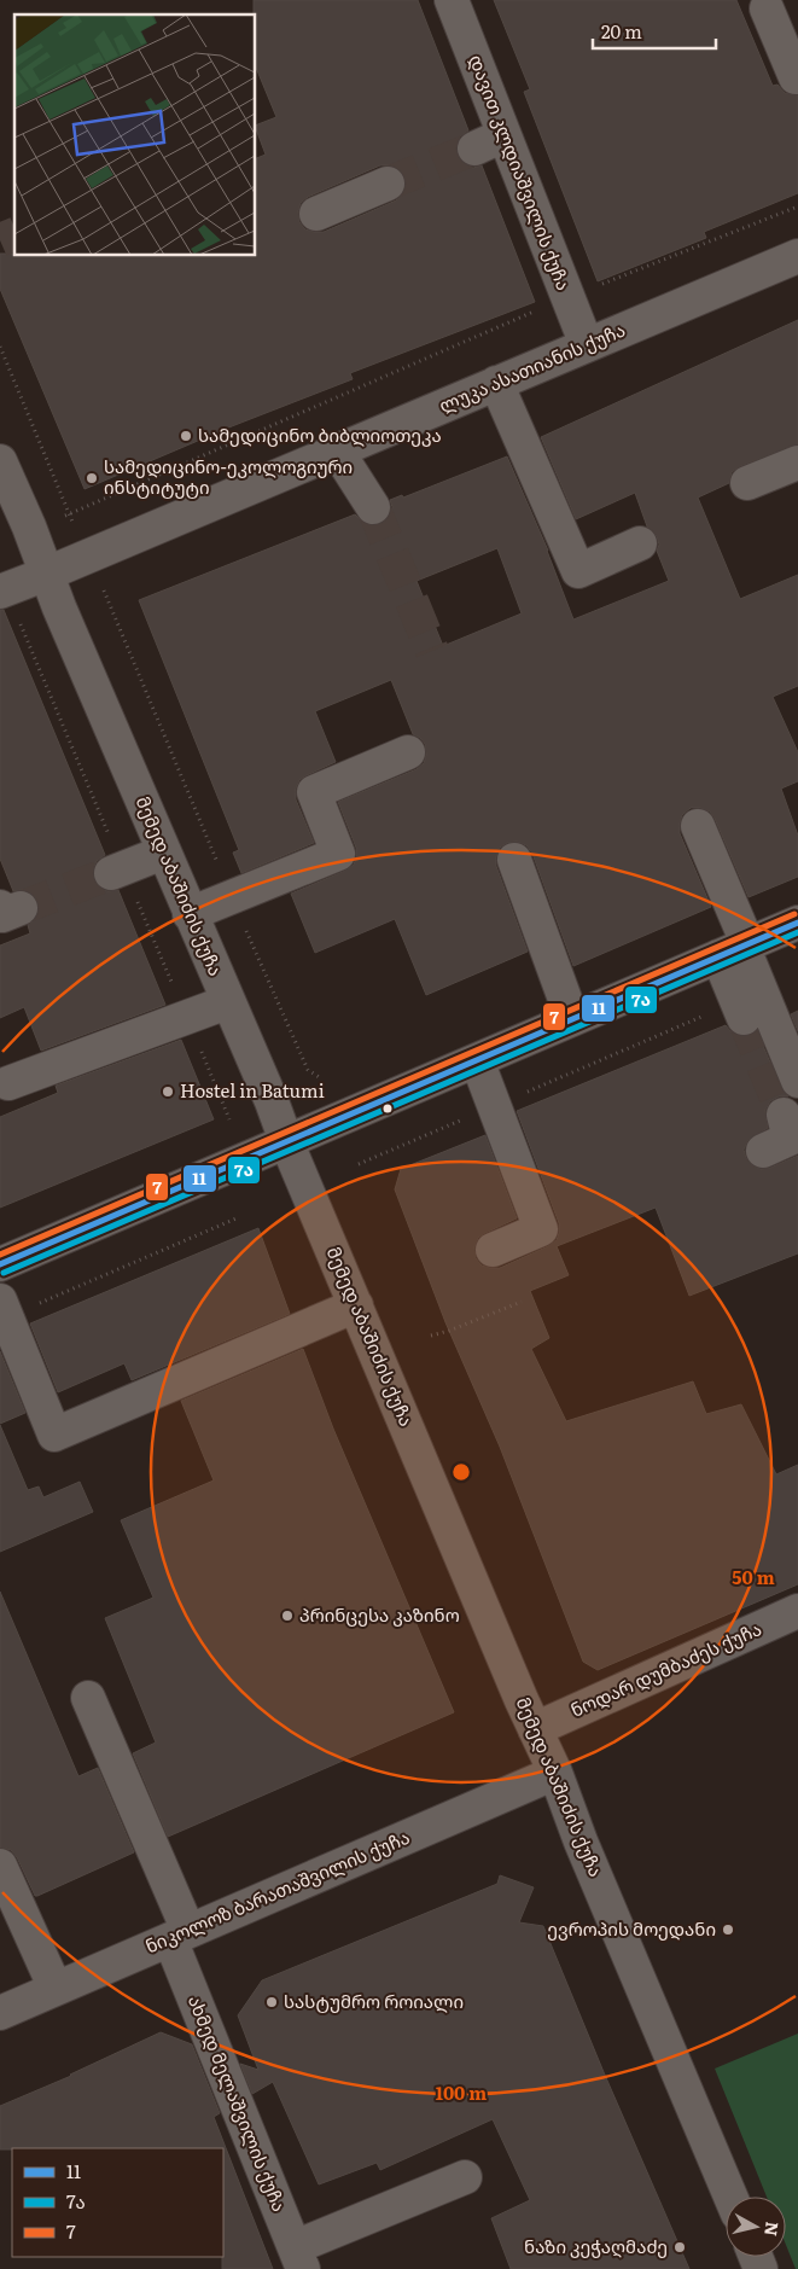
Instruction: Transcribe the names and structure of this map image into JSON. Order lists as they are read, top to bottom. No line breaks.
{"streets":{"street":["დავით კლდიაშვილის ქუჩა","ლუკა ასათიანის ქუჩა","მემედ აბაშიძის ქუჩა","ნოდარ დუმბაძეს ქუჩა","ნიკოლოზ ბარათაშვილის ქუჩა","ახმედ მელაშვილის ქუჩა"]},"crossings":[["დავით კლდიაშვილის ქუჩა","ლუკა ასათიანის ქუჩა"],["ლუკა ასათიანის ქუჩა","მემედ აბაშიძის ქუჩა"],["მემედ აბაშიძის ქუჩა","ნოდარ დუმბაძეს ქუჩა"],["მემედ აბაშიძის ქუჩა","ნიკოლოზ ბარათაშვილის ქუჩა"],["ნიკოლოზ ბარათაშვილის ქუჩა","ახმედ მელაშვილის ქუჩა"]],"places":["სამედიცინო ბიბლიოთეკა","სამედიცინო-ეკოლოგიური ინსტიტუტი","Hostel in Batumi","პრინცესა კაზინო","ევროპის მოედანი","სასტუმრო როიალი","ნაზი კეჭაღმაძე"],"lines":["transit line 7","transit line 11","transit line 7ა"],"legend":["11","7ა","7"],"scale_bar":"20 m","north":"right","rings":["50 m","100 m"]}
